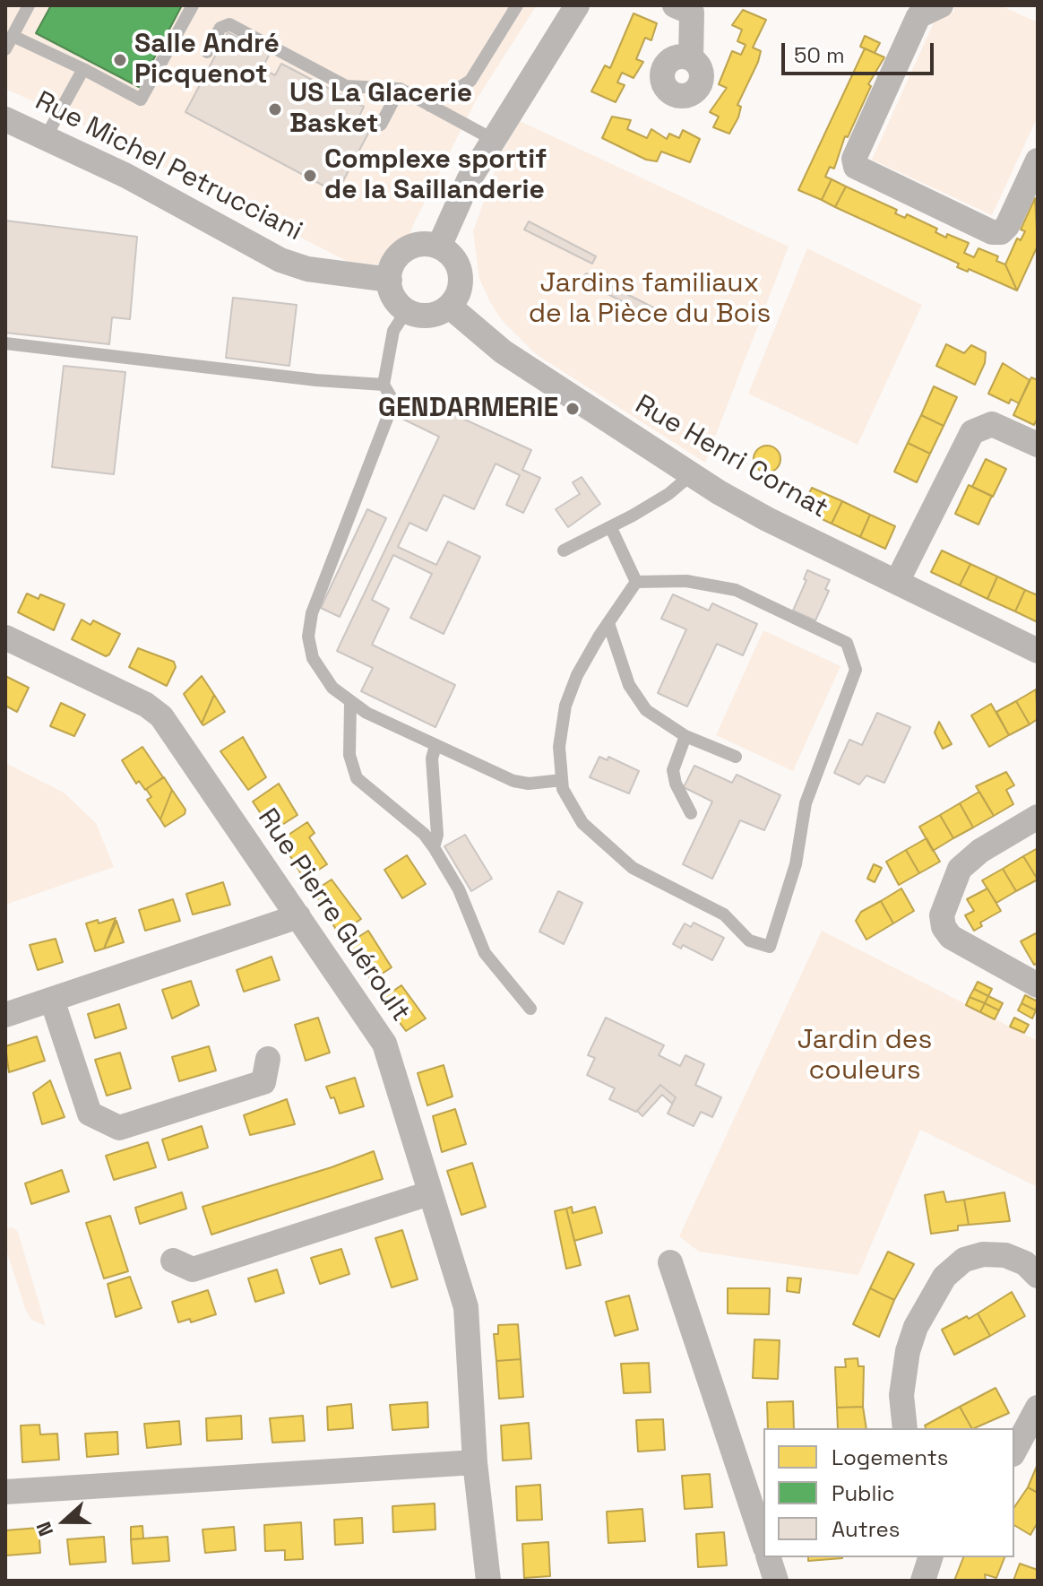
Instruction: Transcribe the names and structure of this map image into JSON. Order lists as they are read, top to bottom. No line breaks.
{"streets":{"street":["Rue Michel Petrucciani","Rue Henri Cornat","Rue Pierre Guéroult"]},"crossings":[["Rue Michel Petrucciani","Rue Henri Cornat"]],"parks":["Jardins familiaux de la Pièce du Bois","Jardin des couleurs"],"places":["Salle André Picquenot","US La Glacerie Basket","Complexe sportif de la Saillanderie","GENDARMERIE"],"legend":["Logements","Public","Autres"],"scale_bar":"50 m","north":"left"}
